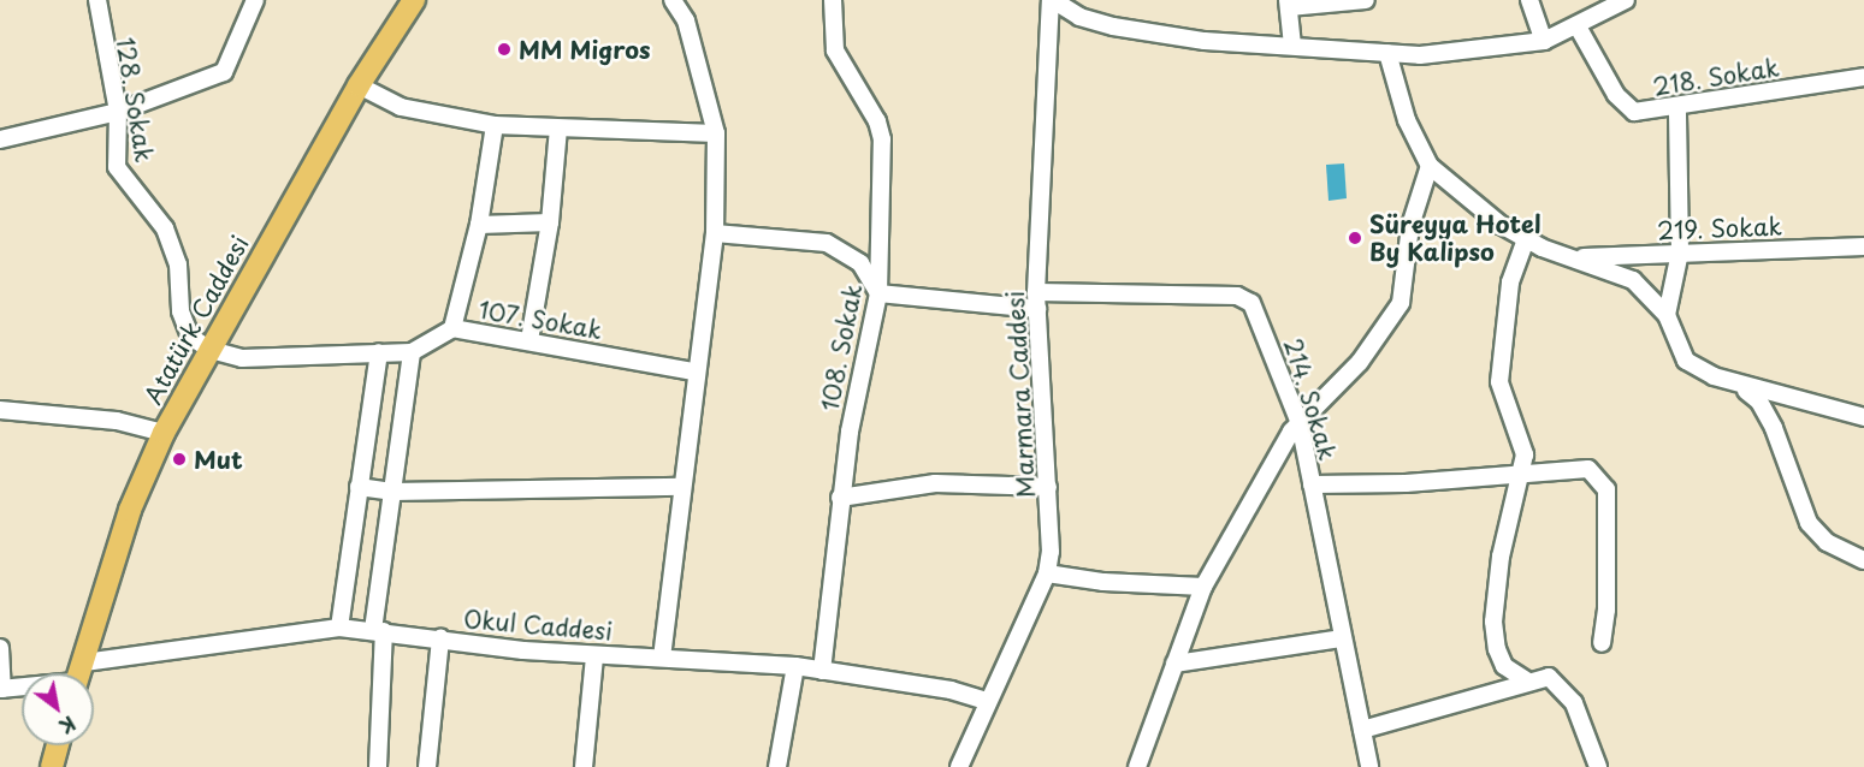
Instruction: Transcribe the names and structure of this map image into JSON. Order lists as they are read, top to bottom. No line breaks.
{"streets":{"main road":["Atatürk Caddesi"],"street":["218. Sokak","128. Sokak","219. Sokak","107. Sokak","108. Sokak","Marmara Caddesi","214. Sokak","Okul Caddesi"]},"crossings":[["128. Sokak","Atatürk Caddesi"],["108. Sokak","Okul Caddesi"],["Marmara Caddesi","214. Sokak"],["Marmara Caddesi","Okul Caddesi"]],"places":["MM Migros","Süreyya Hotel By Kalipso","Mut"],"north":"bottom right"}
